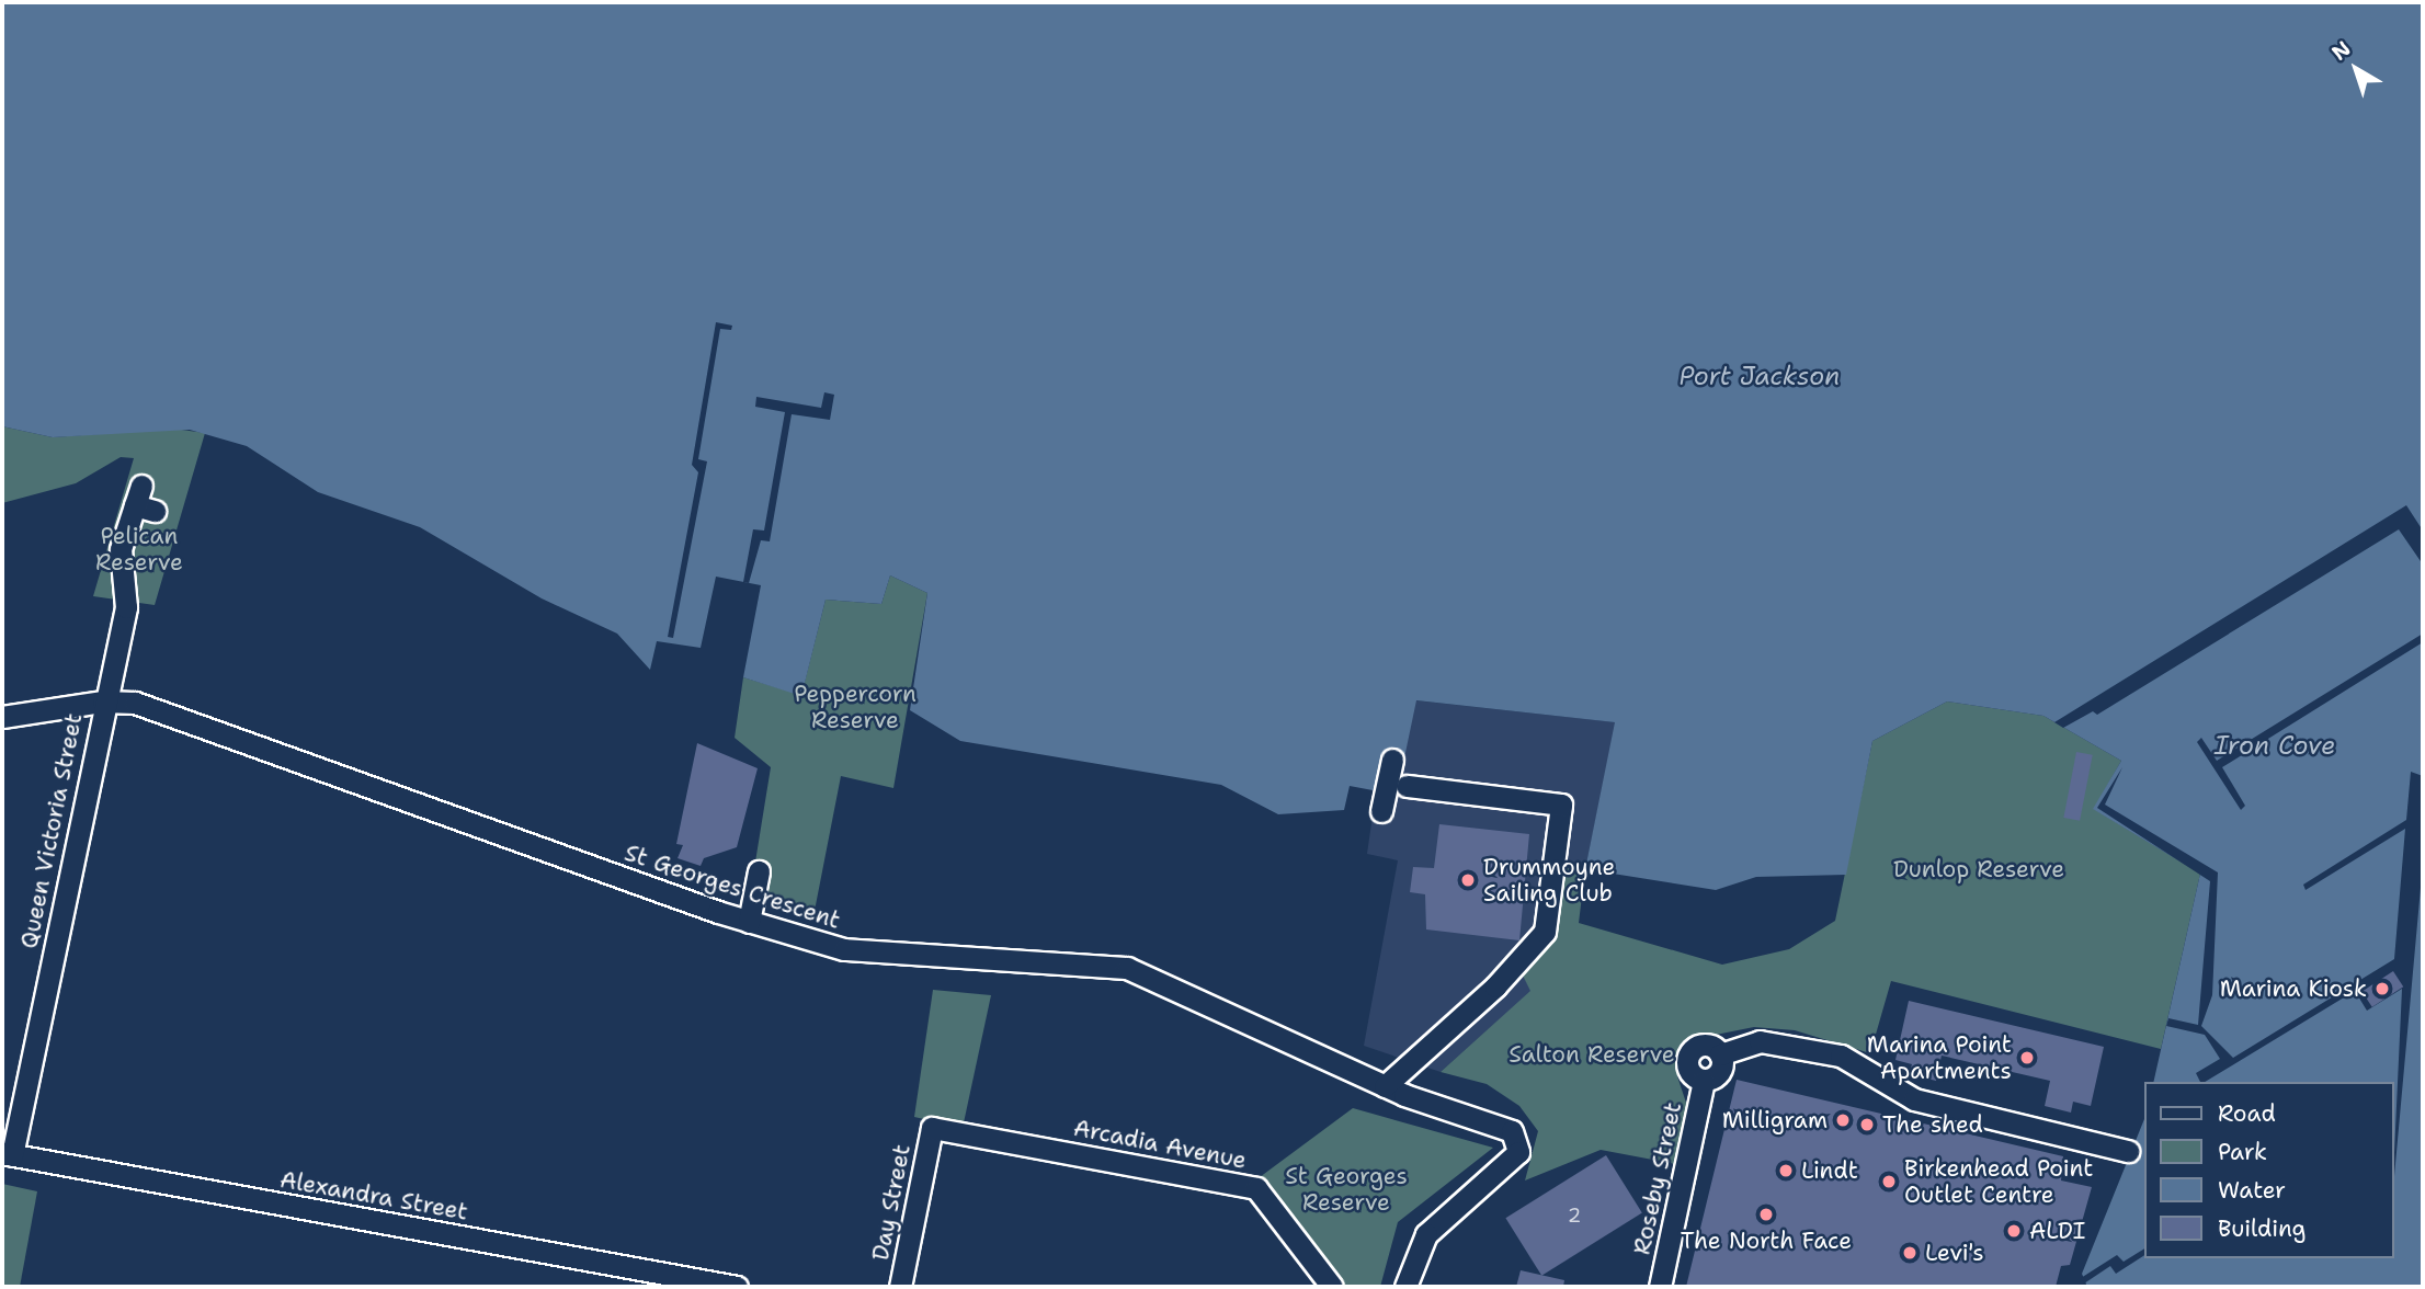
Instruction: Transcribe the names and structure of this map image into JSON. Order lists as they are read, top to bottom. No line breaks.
{"streets":{"street":["Queen Victoria Street","St Georges Crescent","Arcadia Avenue","Roseby Street","Alexandra Street","Day Street"]},"crossings":[["Queen Victoria Street","St Georges Crescent"],["Queen Victoria Street","Alexandra Street"],["Arcadia Avenue","Day Street"]],"water":["Port Jackson","Iron Cove"],"parks":["Pelican Reserve","Peppercorn Reserve","Dunlop Reserve","Salton Reserve","St Georges Reserve"],"places":["Drummoyne Sailing Club","Marina Kiosk","Marina Point Apartments","Milligram","The shed","Lindt","Birkenhead Point Outlet Centre","The North Face","ALDI","Levi's"],"house_numbers":["2"],"legend":["Road","Park","Water","Building"],"north":"top left"}
